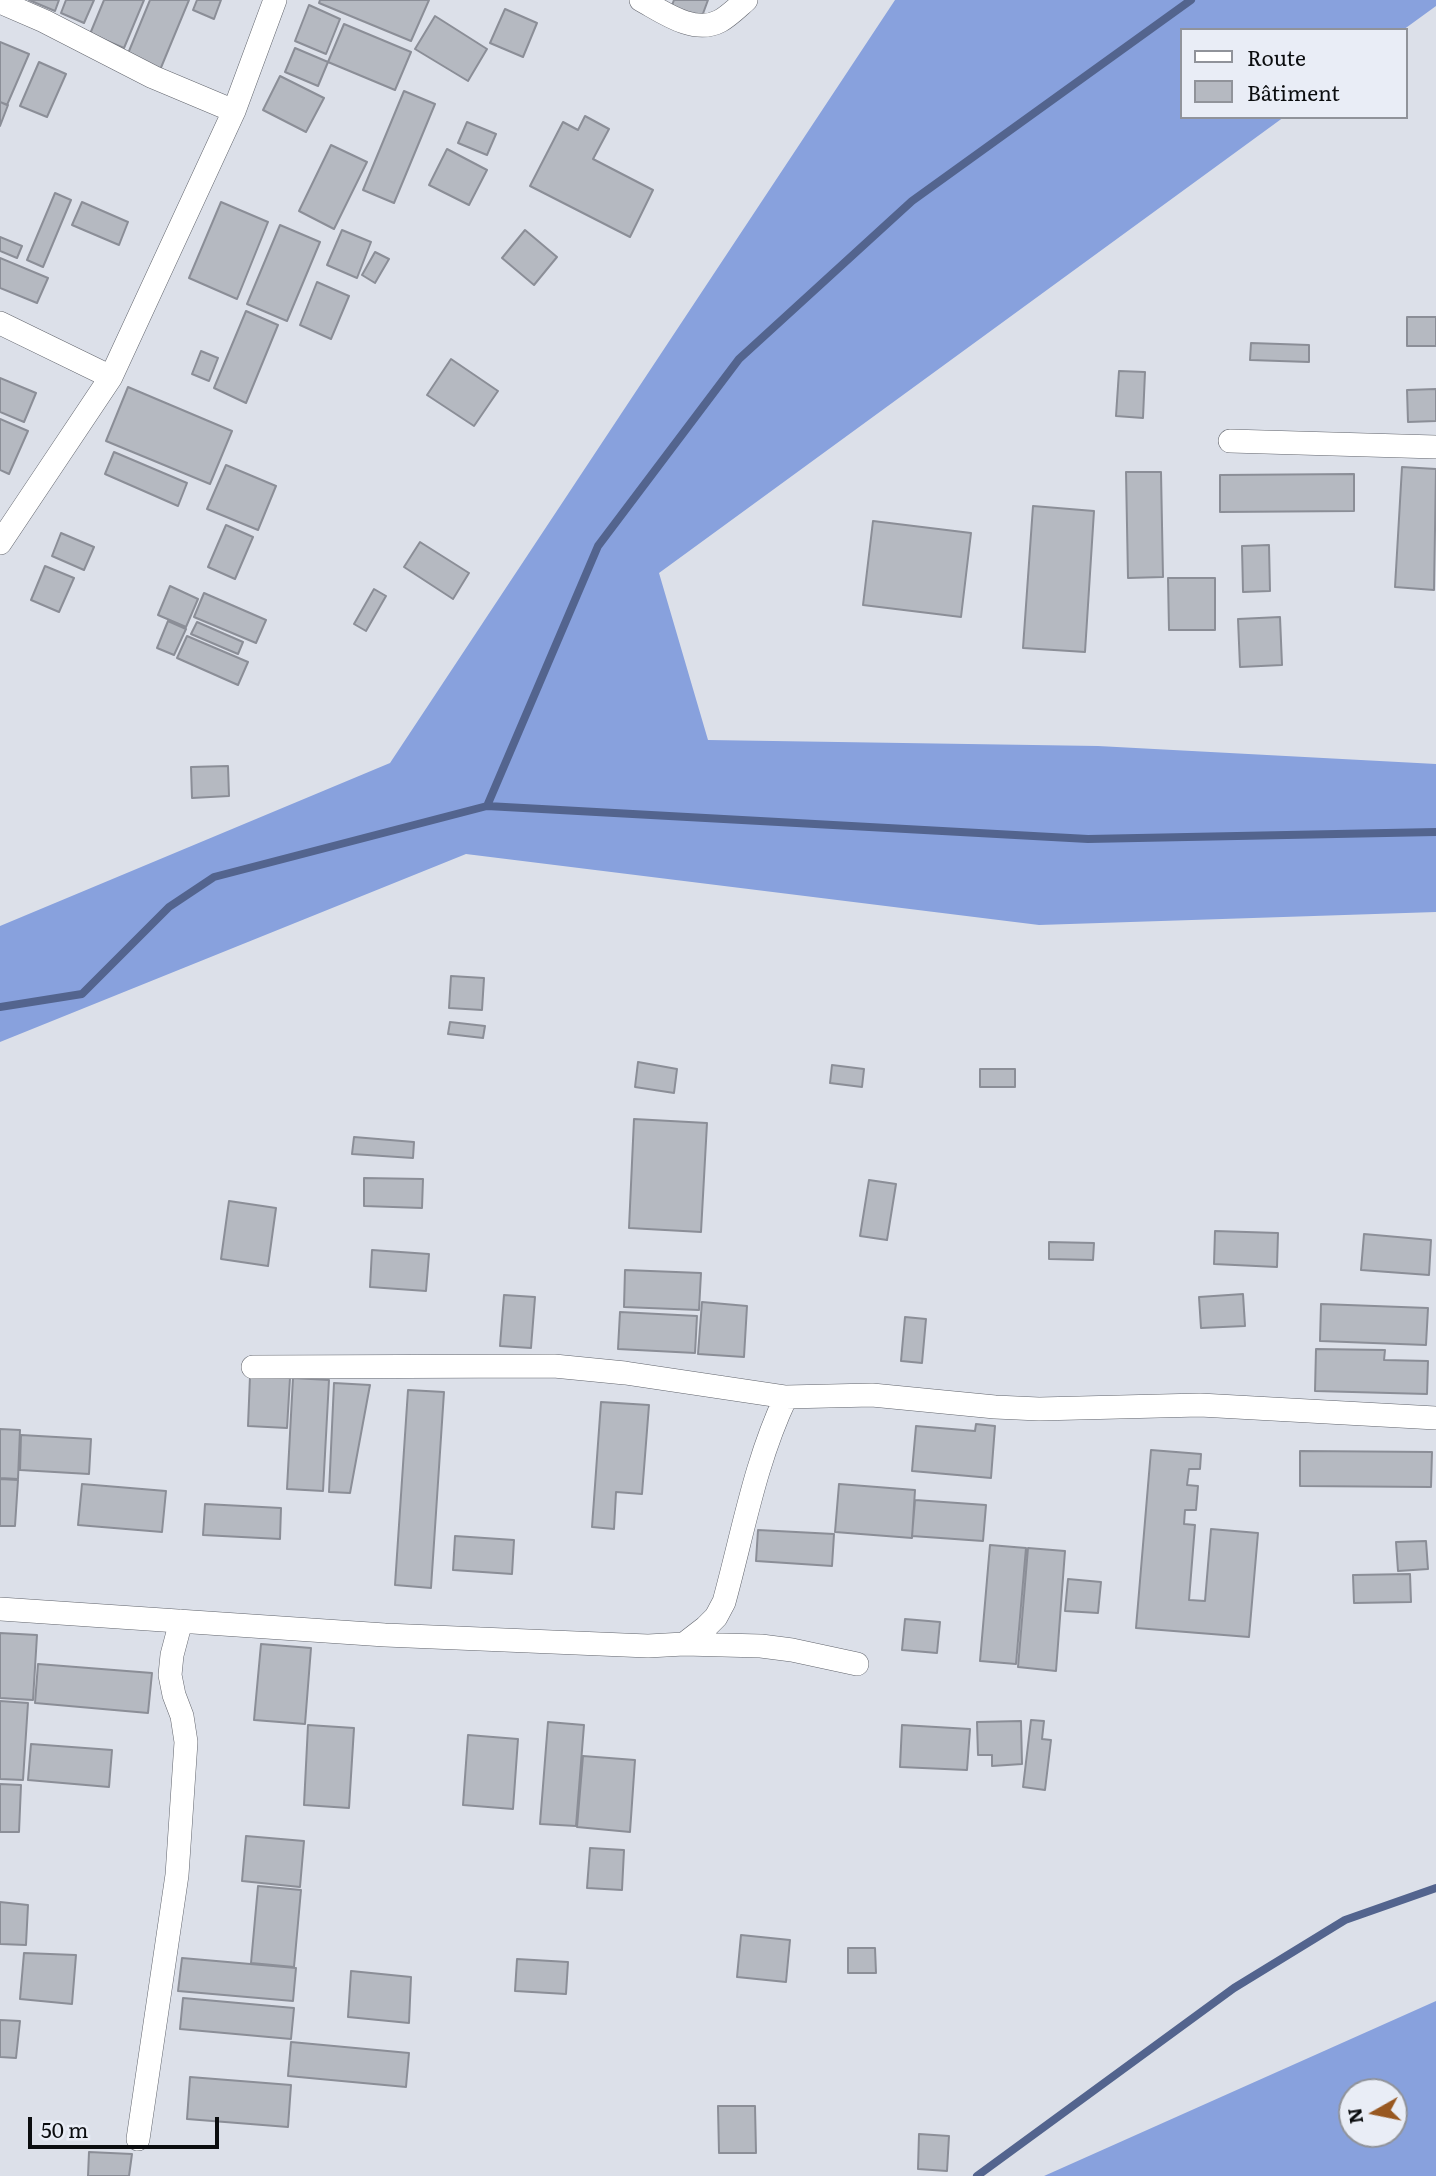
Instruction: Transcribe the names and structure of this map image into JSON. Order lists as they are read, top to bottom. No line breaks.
{"legend":["Route","Bâtiment"],"scale_bar":"50 m","north":"left"}
